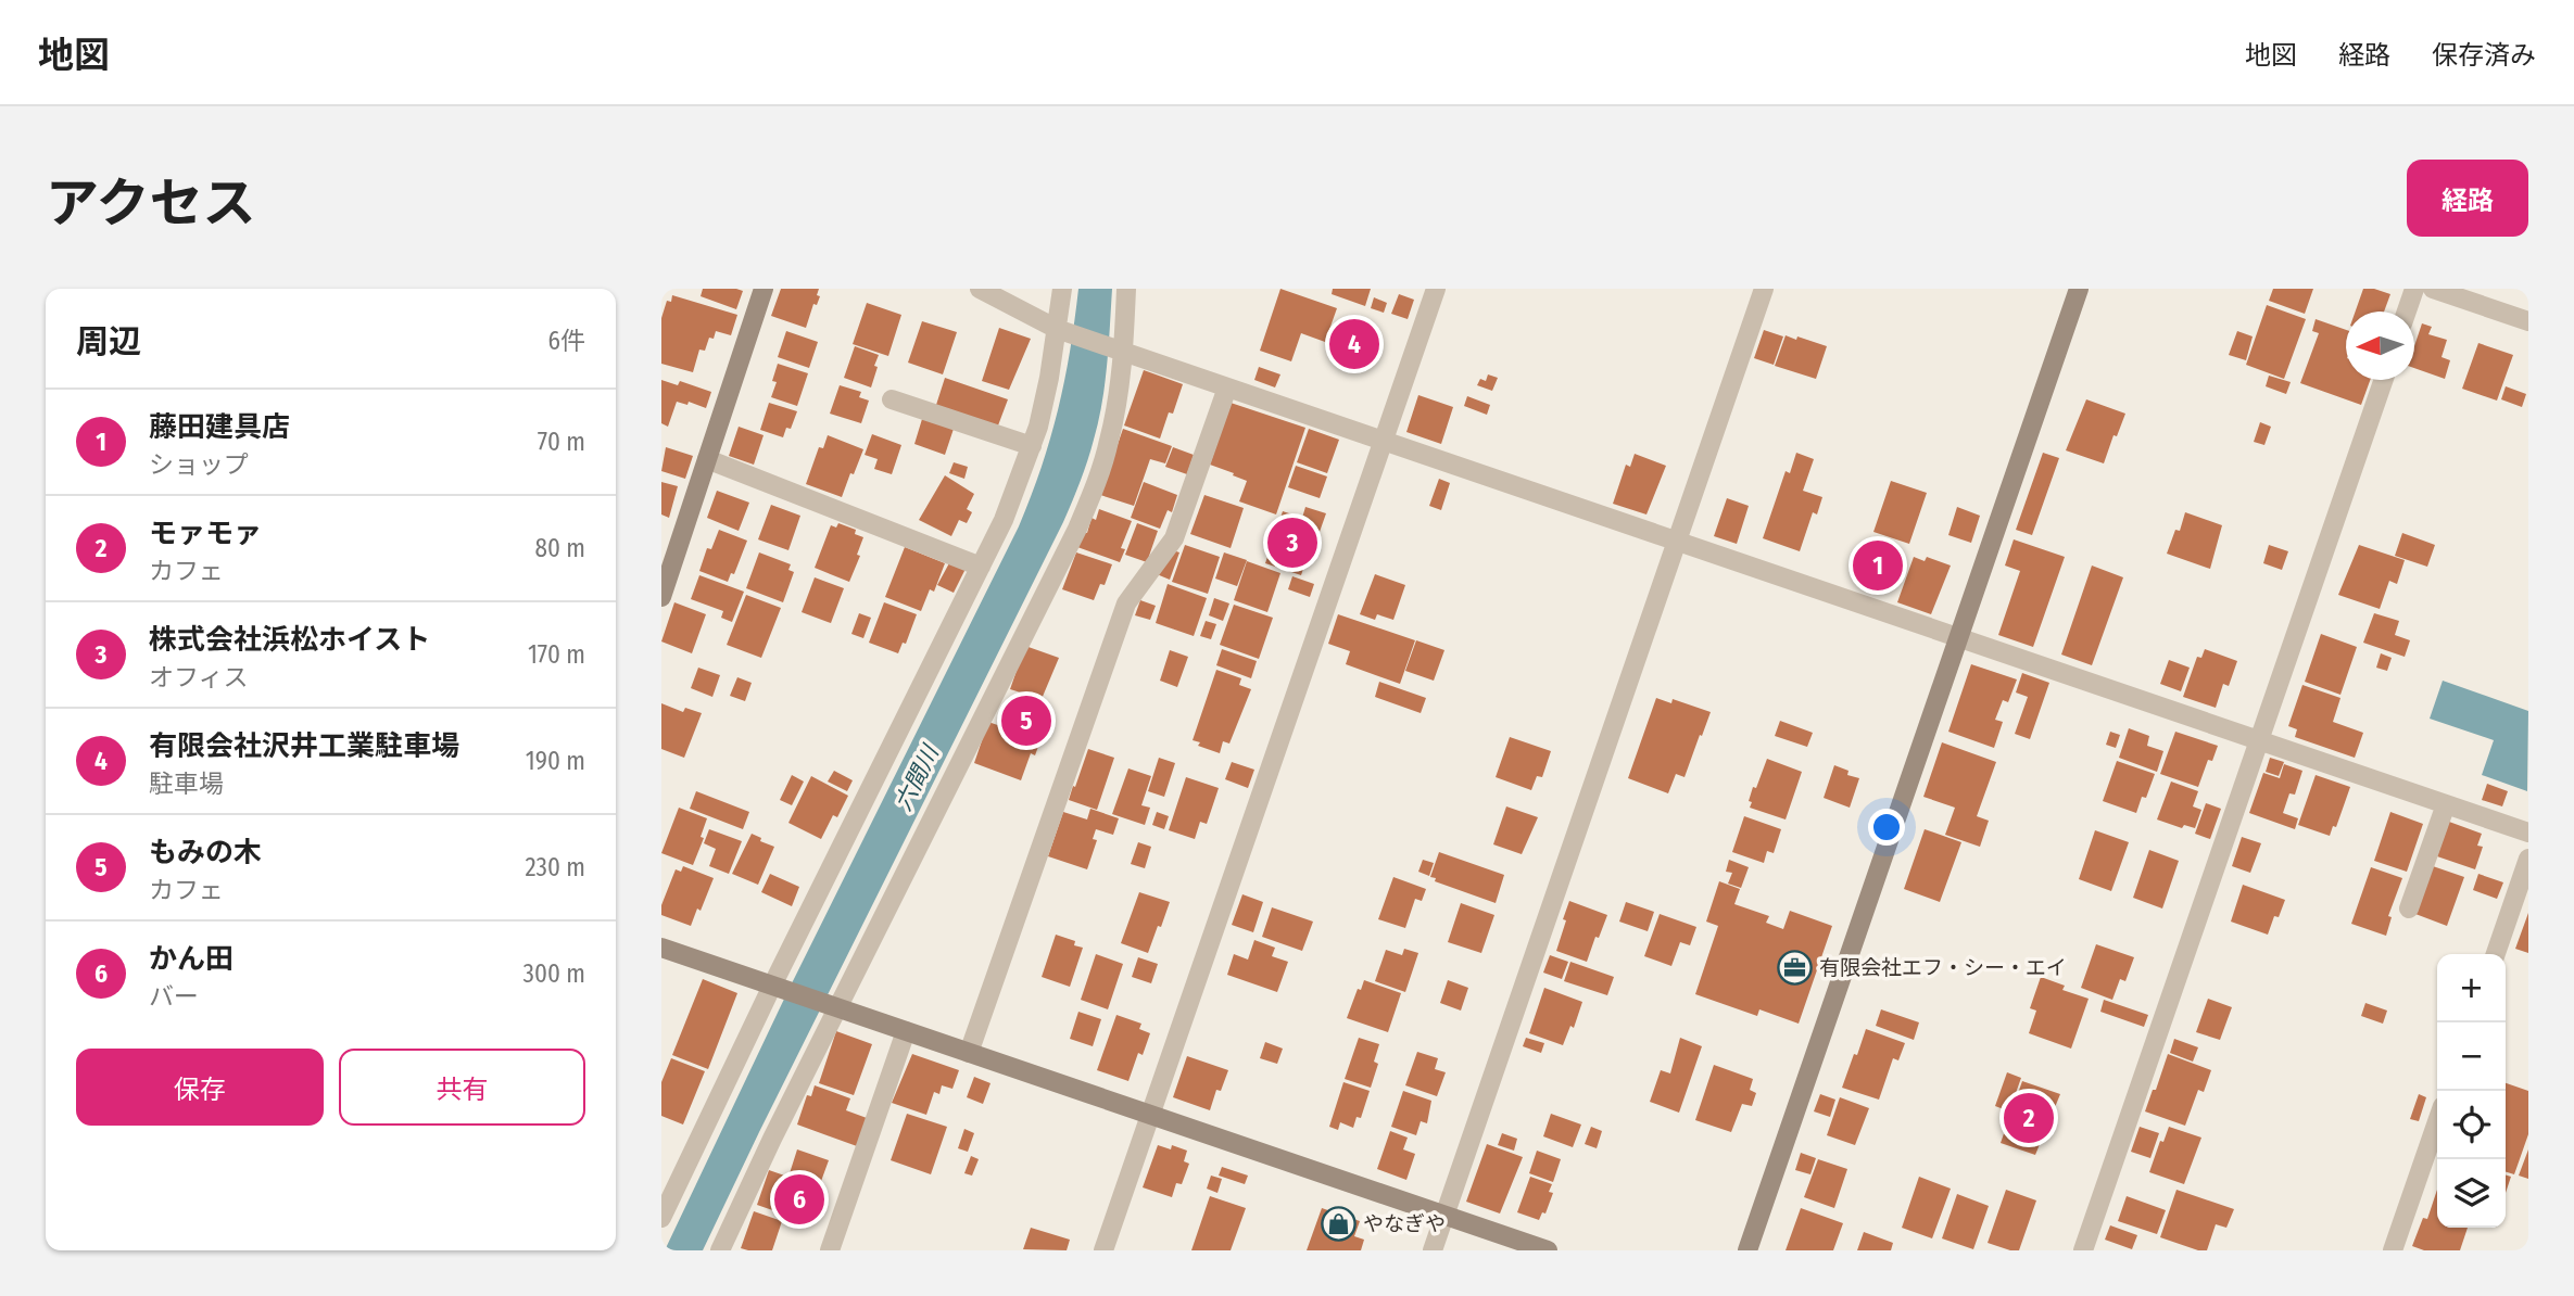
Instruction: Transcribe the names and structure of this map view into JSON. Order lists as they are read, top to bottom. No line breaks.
{"water":["六間川"],"places":{"office":["有限会社エフ・シー・エイ"],"shop":["やなぎや"]},"north":"left","page":{"header":"地図","nav":["地図","経路","保存済み"],"title":"アクセス","buttons":["経路",["保存","共有"]],"heading":["周辺","6件"],"pins":["4","3","1","5","2","6"],"list":[{"mark":"1","name":"藤田建具店","note":"ショップ","value":"70 m"},{"mark":"2","name":"モァモァ","note":"カフェ","value":"80 m"},{"mark":"3","name":"株式会社浜松ホイスト","note":"オフィス","value":"170 m"},{"mark":"4","name":"有限会社沢井工業駐車場","note":"駐車場","value":"190 m"},{"mark":"5","name":"もみの木","note":"カフェ","value":"230 m"},{"mark":"6","name":"かん田","note":"バー","value":"300 m"}],"map_buttons":["+","−"]}}
